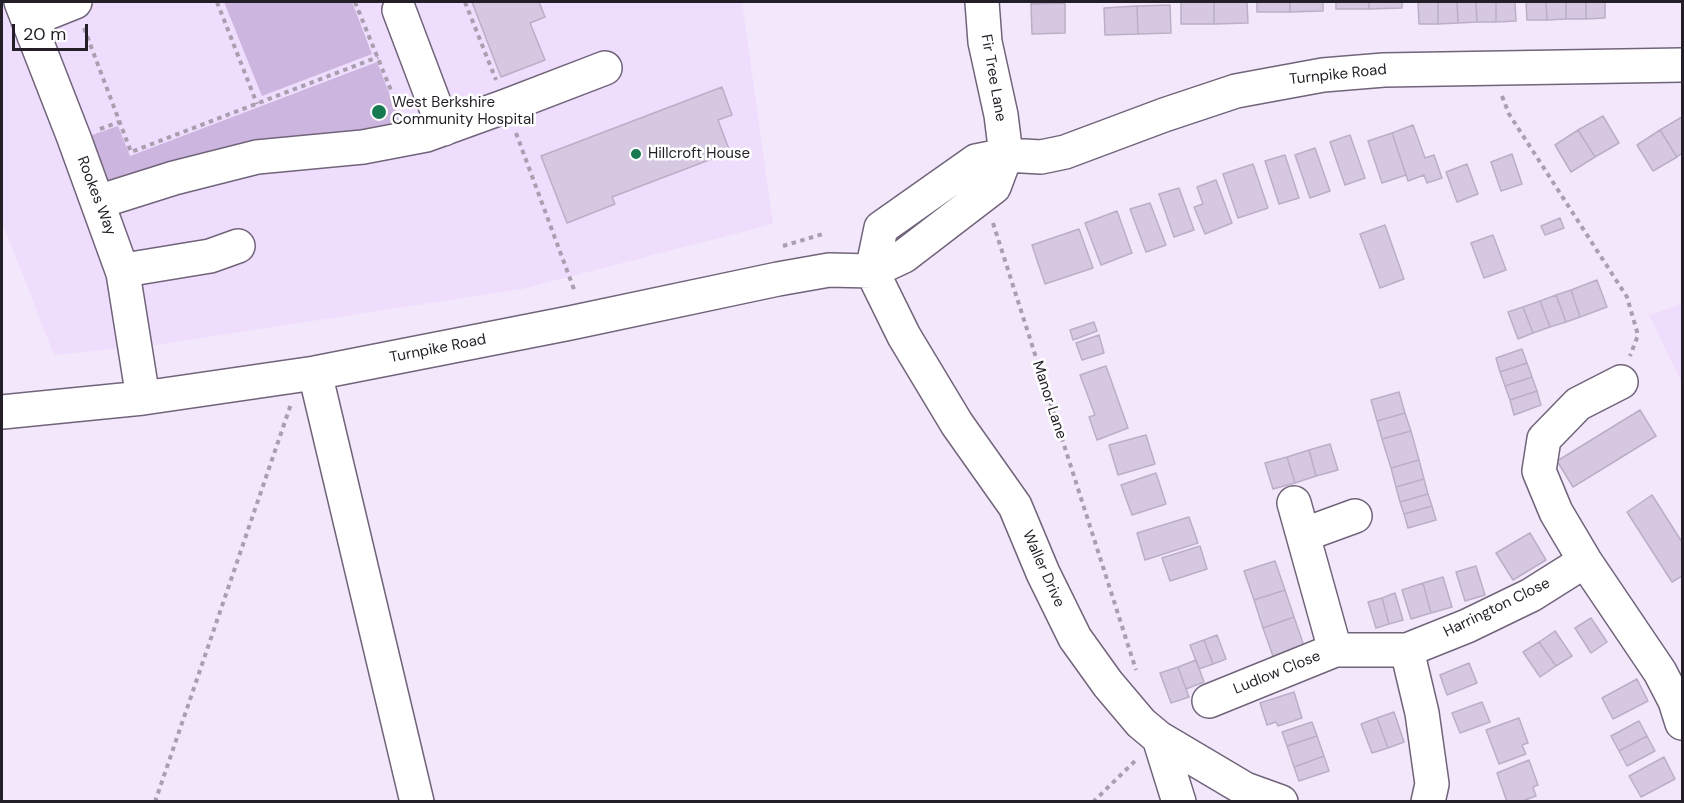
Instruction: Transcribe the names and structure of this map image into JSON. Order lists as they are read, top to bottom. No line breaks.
{"streets":{"street":["Turnpike Road","Fir Tree Lane","Rookes Way","Waller Drive","Harrington Close","Ludlow Close"],"path":["Manor Lane"]},"crossings":[["Turnpike Road","Fir Tree Lane"],["Turnpike Road","Rookes Way"],["Turnpike Road","Manor Lane"],["Turnpike Road","Waller Drive"],["Harrington Close","Ludlow Close"]],"places":["West Berkshire Community Hospital","Hillcroft House"],"scale_bar":"20 m"}
